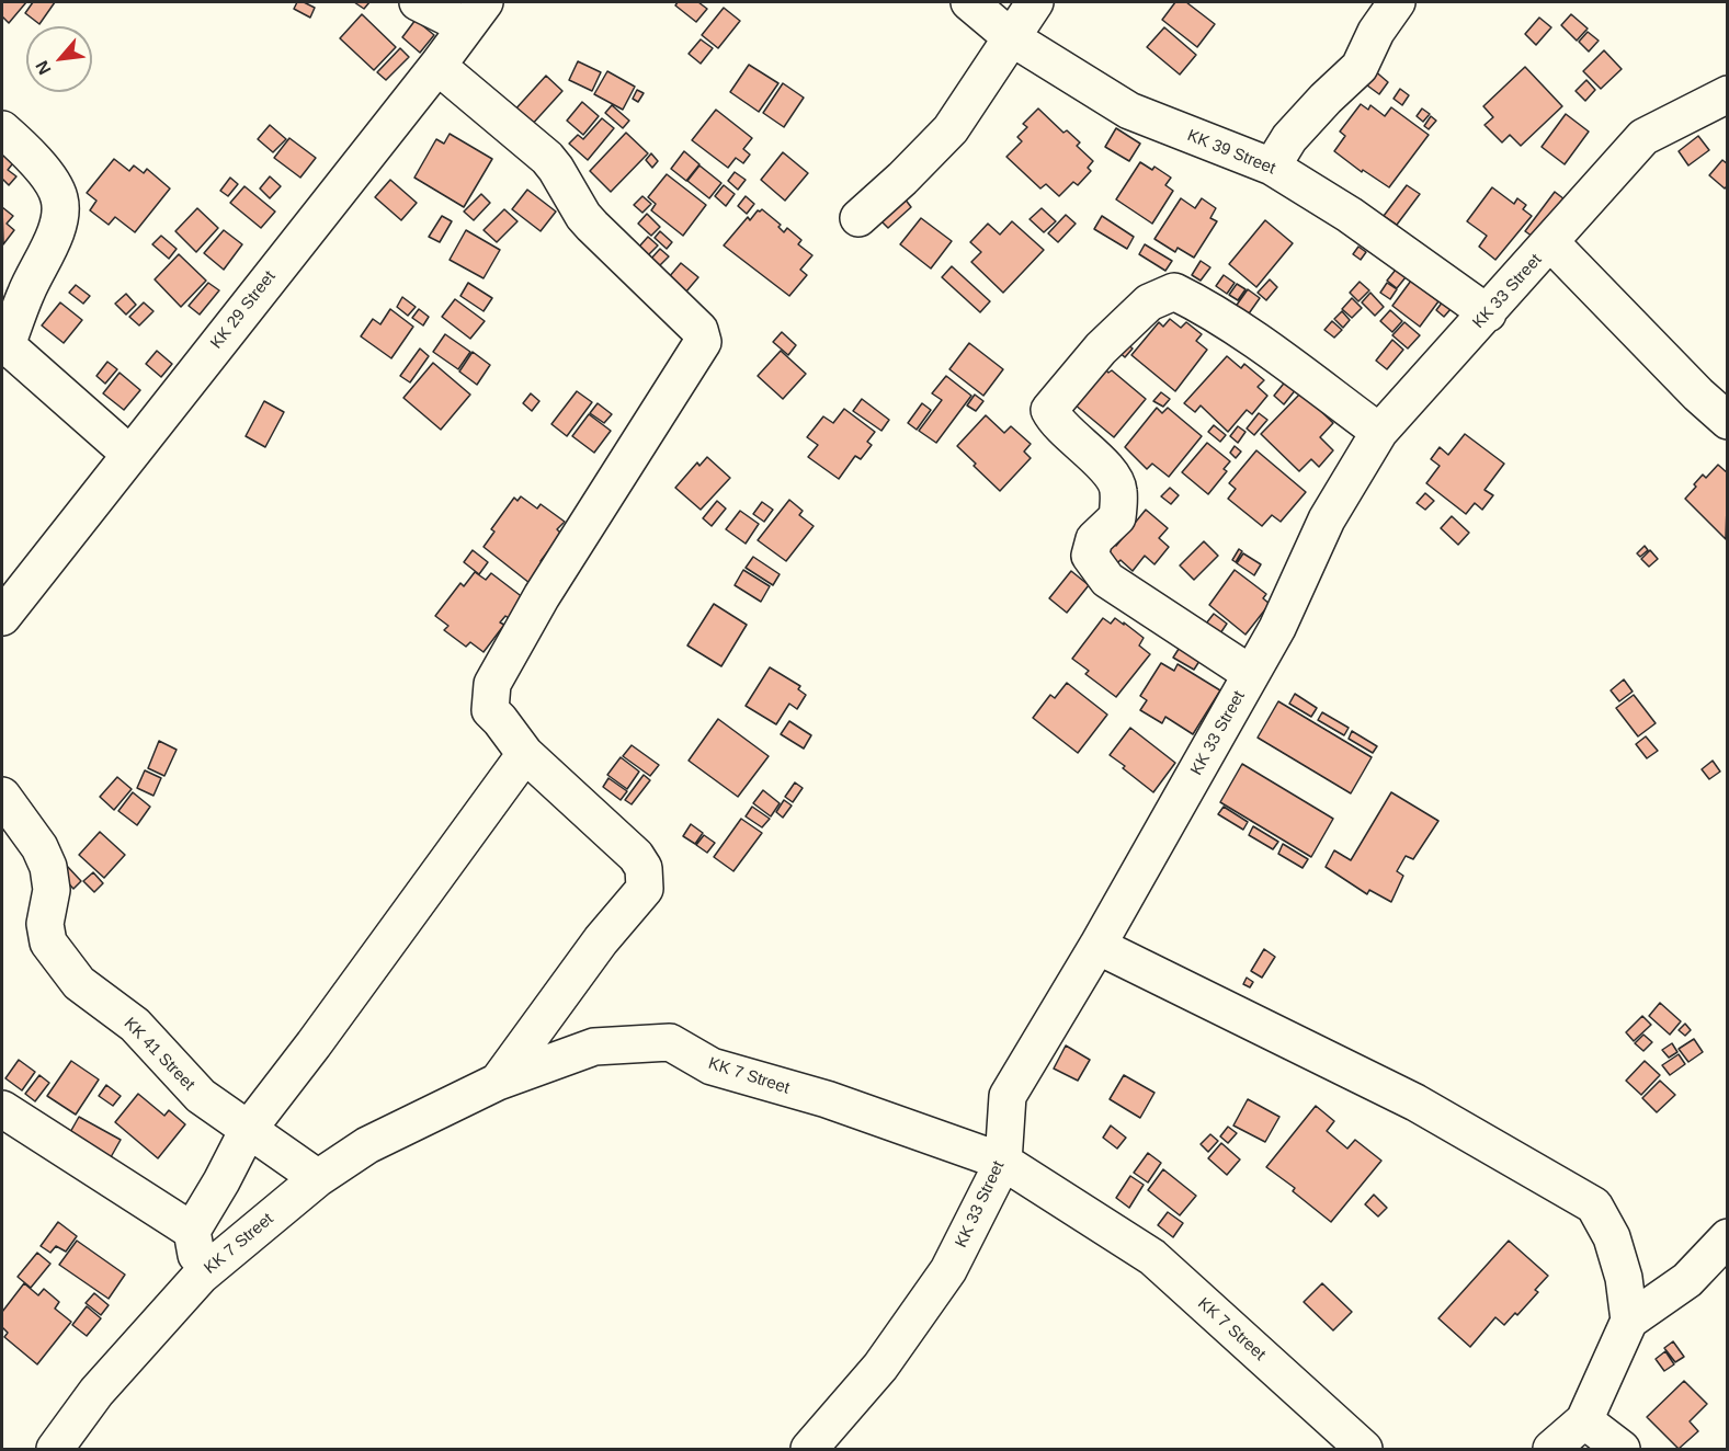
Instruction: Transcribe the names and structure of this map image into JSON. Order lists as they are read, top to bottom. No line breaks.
{"streets":{"street":["KK 39 Street","KK 33 Street","KK 29 Street","KK 41 Street","KK 7 Street"]},"crossings":[["KK 39 Street","KK 33 Street"],["KK 33 Street","KK 7 Street"],["KK 41 Street","KK 7 Street"]],"north":"bottom left"}
